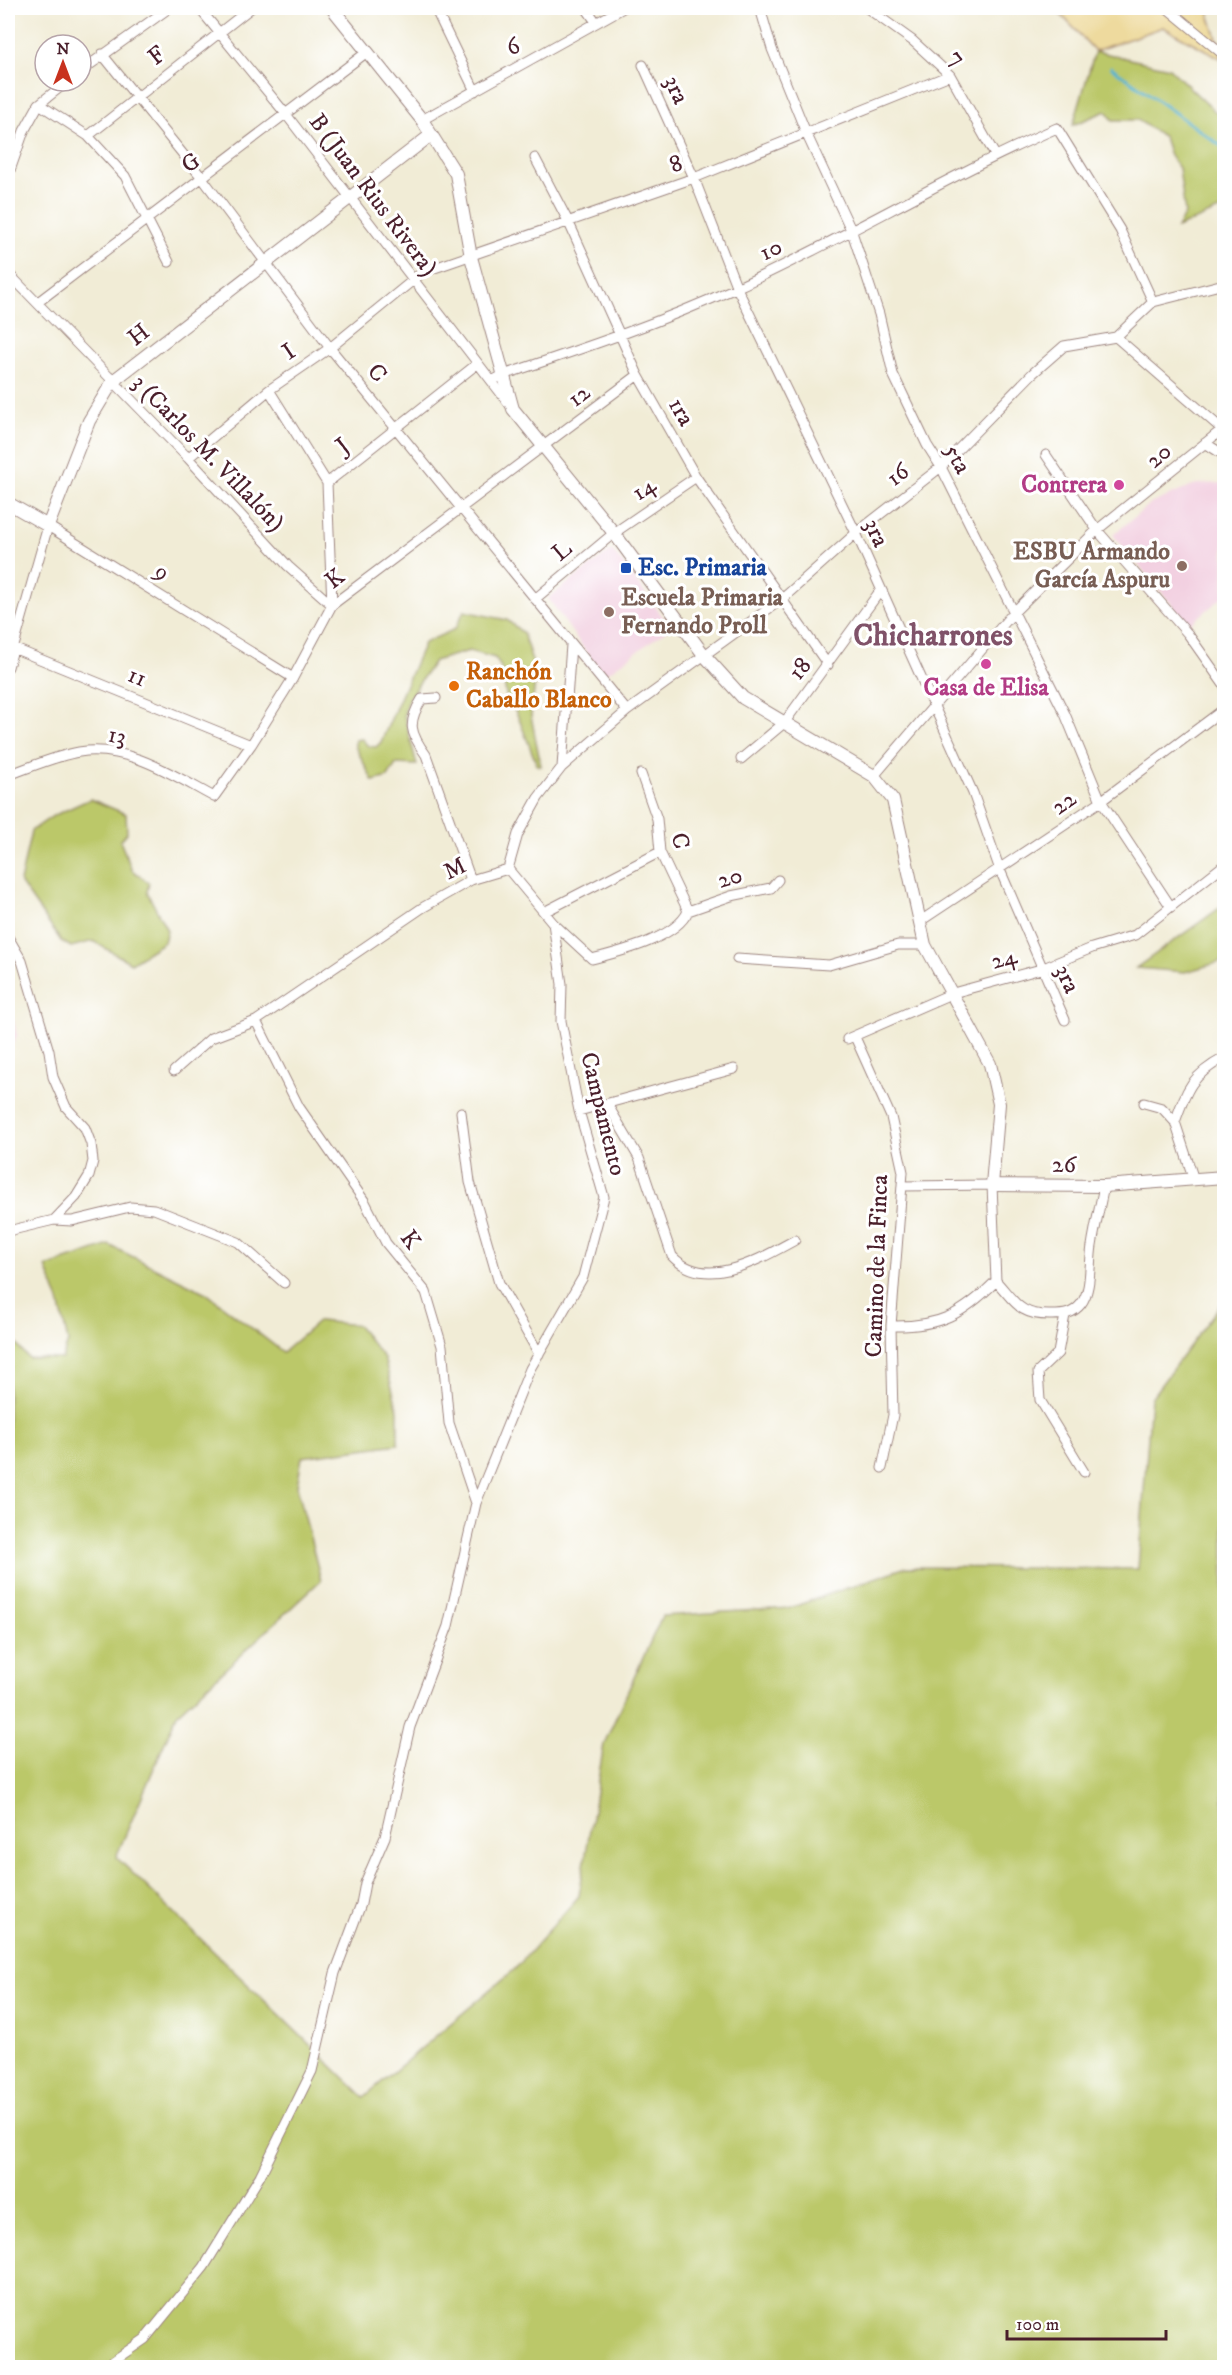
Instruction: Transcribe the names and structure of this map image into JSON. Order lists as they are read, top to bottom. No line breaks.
{"streets":{"street":["6","F","7","3ra","G","8","B (Juan Rius Rivera)","10","H","I","C","12","1ra","J","3 (Carlos M. Villalón)","20","5ta","16","14","L","9","K","18","11","13","22","M","24","Campamento","26","Camino de la Finca"]},"crossings":[["F","B (Juan Rius Rivera)"],["F","C"],["7","8"],["7","10"],["3ra","8"],["3ra","10"],["3ra","20"],["3ra","16"],["3ra","18"],["3ra","22"],["3ra","24"],["G","B (Juan Rius Rivera)"],["G","C"],["G","3 (Carlos M. Villalón)"],["8","B (Juan Rius Rivera)"],["8","I"],["8","1ra"],["8","5ta"],["B (Juan Rius Rivera)","10"],["B (Juan Rius Rivera)","H"],["B (Juan Rius Rivera)","I"],["B (Juan Rius Rivera)","J"],["10","1ra"],["10","5ta"],["H","C"],["H","3 (Carlos M. Villalón)"],["H","9"],["H","11"],["I","C"],["I","3 (Carlos M. Villalón)"],["C","J"],["C","20"],["C","L"],["C","K"],["12","1ra"],["12","K"],["1ra","16"],["1ra","14"],["1ra","18"],["J","3 (Carlos M. Villalón)"],["J","K"],["3 (Carlos M. Villalón)","K"],["20","5ta"],["5ta","16"],["5ta","22"],["5ta","24"],["14","L"],["9","K"],["K","11"],["K","13"],["K","M"],["K","Campamento"],["M","Campamento"],["24","Camino de la Finca"],["26","Camino de la Finca"]],"districts":["Chicharrones"],"places":{"other":["Contrera","ESBU Armando García Aspuru","Escuela Primaria Fernando Proll","Casa de Elisa","Ranchón Caballo Blanco"],"transit":["Esc. Primaria"]},"scale_bar":"100 m","north":"top"}
